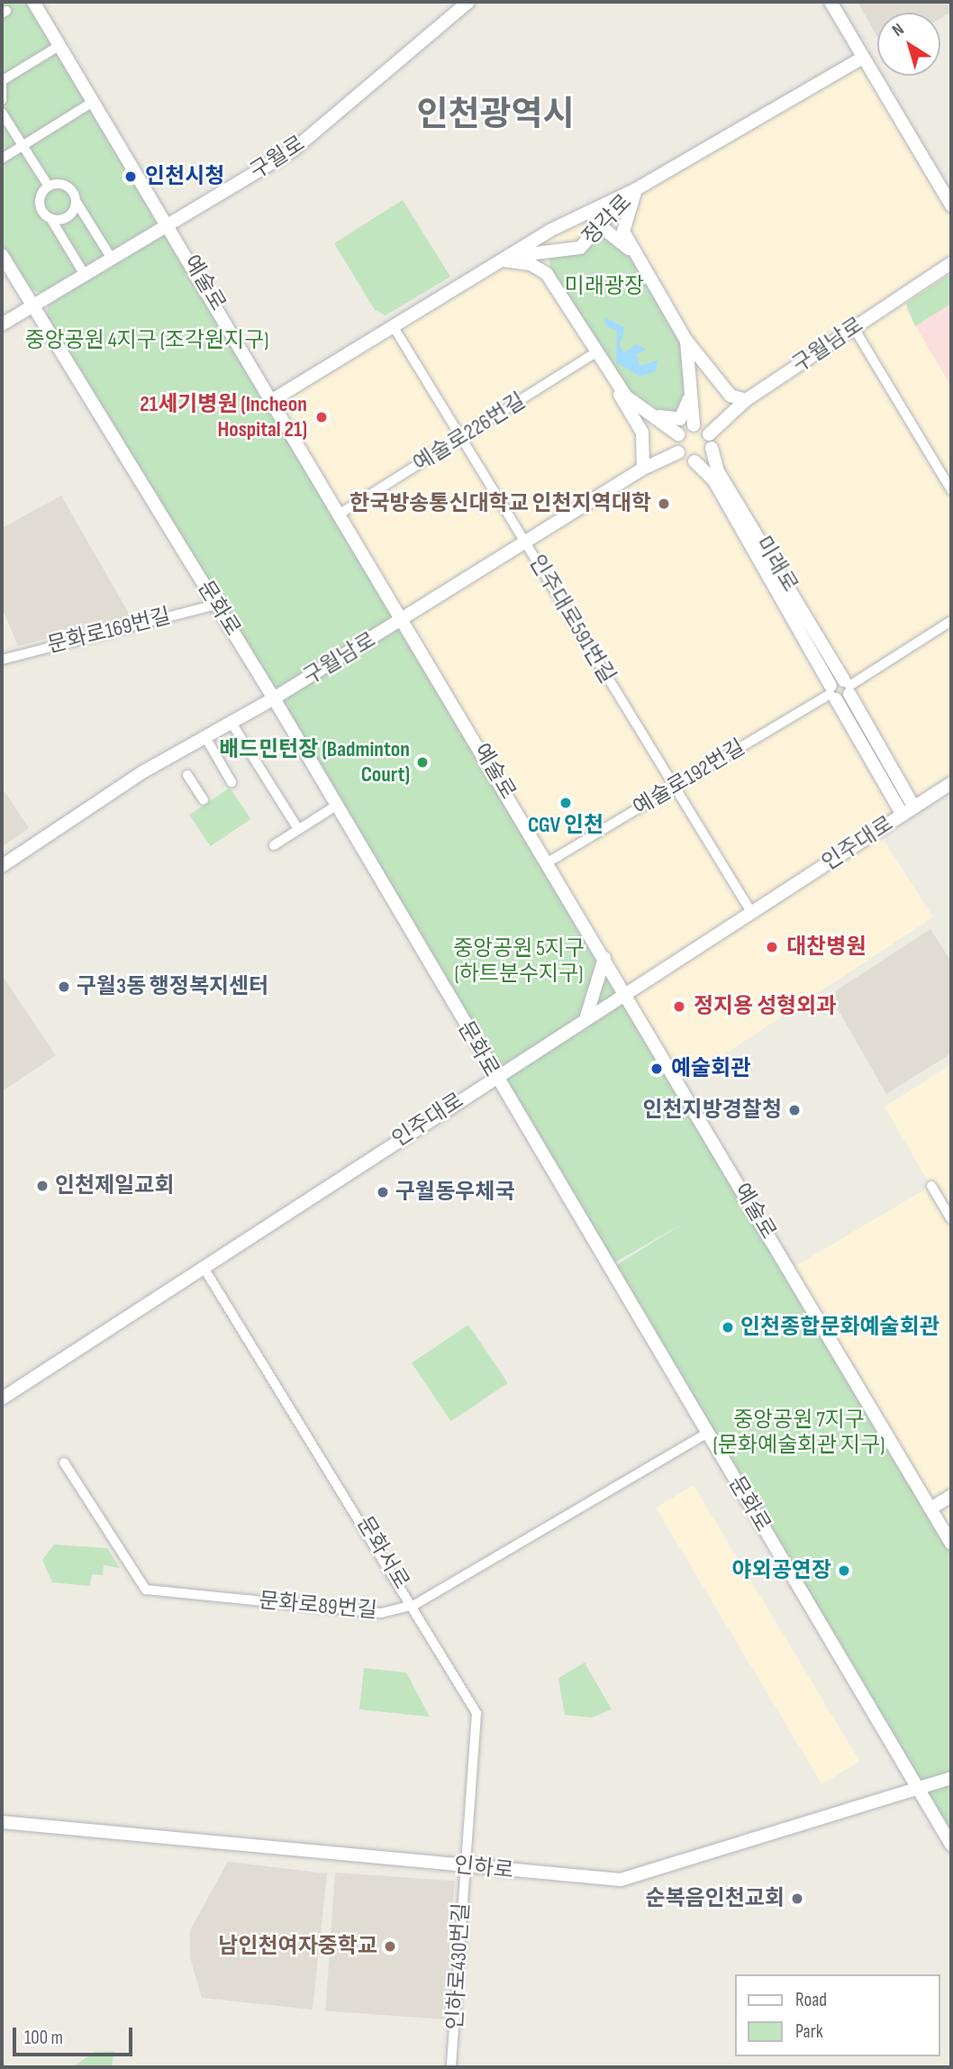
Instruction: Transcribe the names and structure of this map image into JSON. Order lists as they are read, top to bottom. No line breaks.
{"streets":{"main road":["구월로","정각로","예술로","구월남로","미래로","문화로","인주대로","인하로"],"street":["예술로226번길","인주대로591번길","문화로169번길","예술로192번길","문화서로","문화로89번길","인하로430번길"]},"crossings":[["구월로","예술로"],["구월로","문화로"],["정각로","예술로"],["정각로","인주대로591번길"],["예술로","구월남로"],["예술로","예술로226번길"],["예술로","예술로192번길"],["예술로","인주대로"],["구월남로","미래로"],["구월남로","문화로"],["구월남로","인주대로591번길"],["예술로226번길","인주대로591번길"],["미래로","예술로192번길"],["미래로","인주대로"],["문화로","문화로169번길"],["문화로","인주대로"],["문화로","문화로89번길"],["문화로","인하로"],["인주대로591번길","예술로192번길"],["인주대로591번길","인주대로"],["인주대로","문화서로"],["문화서로","문화로89번길"],["문화서로","인하로"],["문화서로","인하로430번길"],["인하로","인하로430번길"]],"districts":["인천광역시"],"parks":["미래광장","중앙공원 4지구 (조각원지구)","중앙공원 5지구 (하트분수지구)","중앙공원 7지구 (문화예술회관 지구)"],"places":["인천시청","21세기병원 (Incheon Hospital 21)","한국방송통신대학교 인천지역대학","배드민턴장 (Badminton Court)","CGV 인천","대찬병원","구월3동 행정복지센터","정지용 성형외과","예술회관","인천지방경찰청","인천제일교회","구월동우체국","인천종합문화예술회관","야외공연장","순복음인천교회","남인천여자중학교"],"legend":["Road","Park"],"scale_bar":"100 m","north":"top left"}
